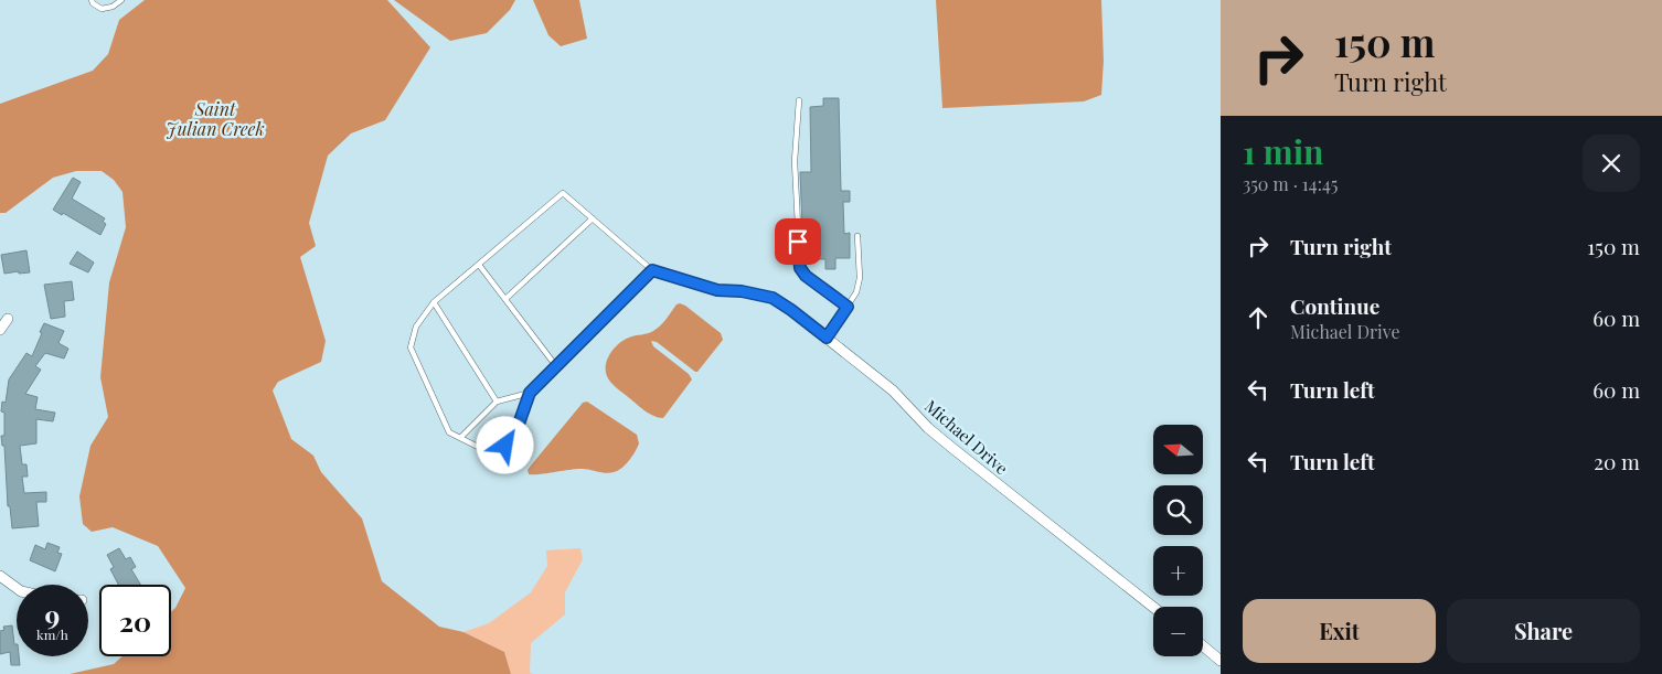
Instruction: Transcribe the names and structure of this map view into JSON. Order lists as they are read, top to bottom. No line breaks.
{"streets":{"street":["Michael Drive"]},"water":["Saint Julian Creek"],"north":"left","page":{"turn":["150 m","Turn right"],"heading":["1 min","350 m · 14:45"],"list":[{"name":"Turn right","value":"150 m"},{"name":"Continue","note":"Michael Drive","value":"60 m"},{"name":"Turn left","value":"60 m"},{"name":"Turn left","value":"20 m"}],"map_buttons":["+","−"],"speed":"9 km/h","limit":"20","buttons":["Exit","Share"]}}
